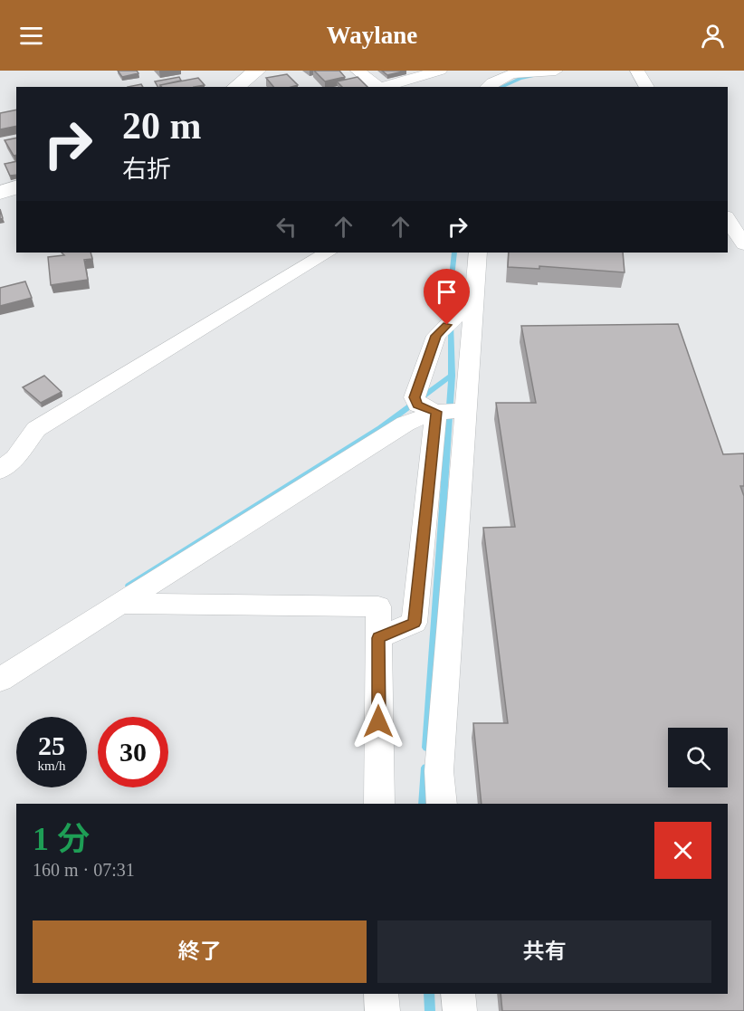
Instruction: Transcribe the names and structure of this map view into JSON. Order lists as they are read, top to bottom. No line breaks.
{"page":{"header":"Waylane","turn":["20 m","右折"],"speed":"25 km/h","limit":"30","heading":["1 分","160 m · 07:31"],"buttons":["終了","共有"]}}
